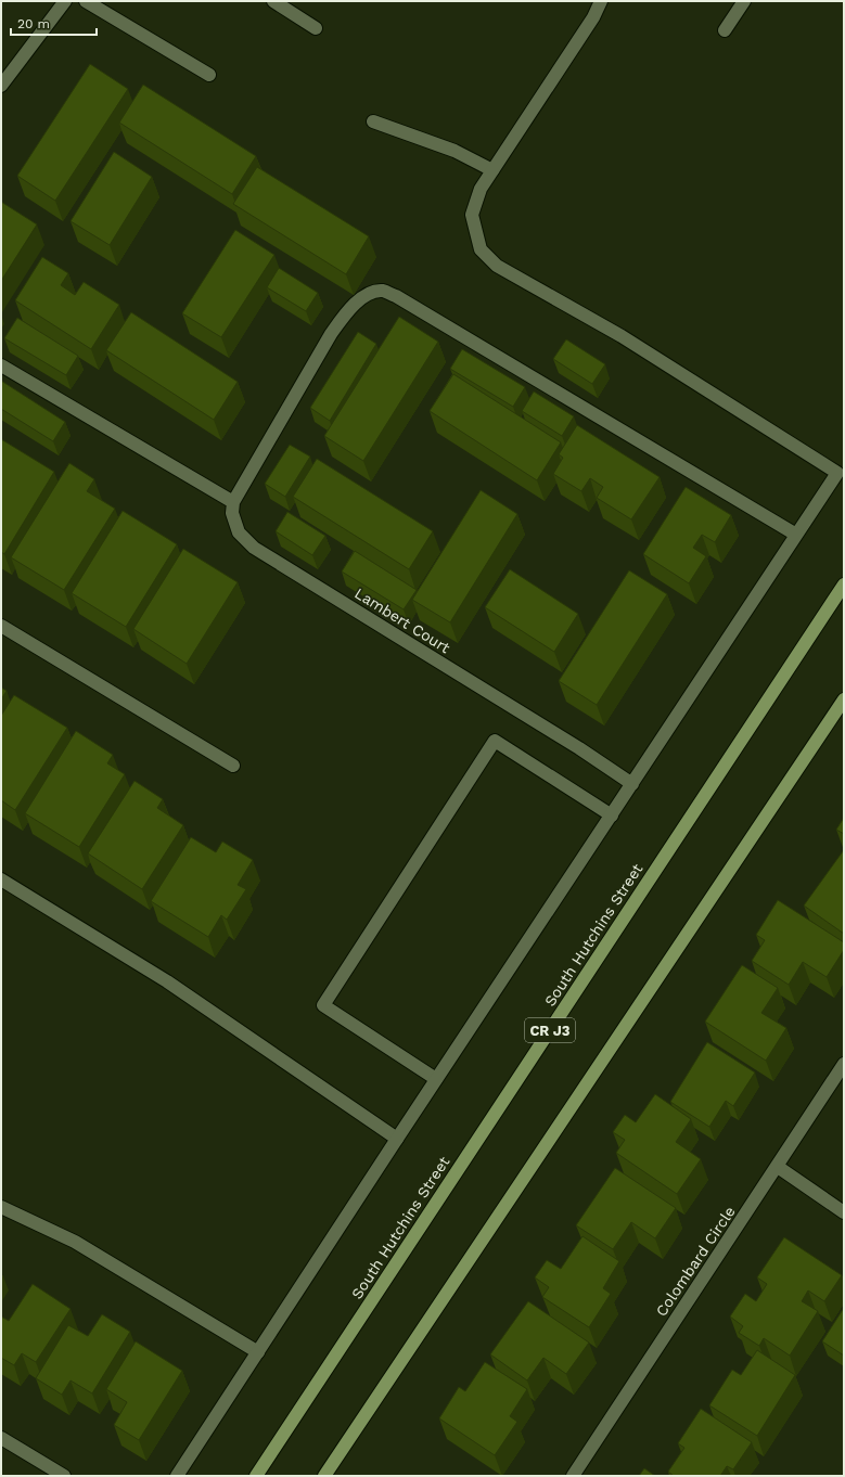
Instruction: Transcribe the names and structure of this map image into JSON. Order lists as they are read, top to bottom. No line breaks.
{"streets":{"main road":["South Hutchins Street","CR J3"],"street":["Lambert Court","Colombard Circle"]},"scale_bar":"20 m"}
